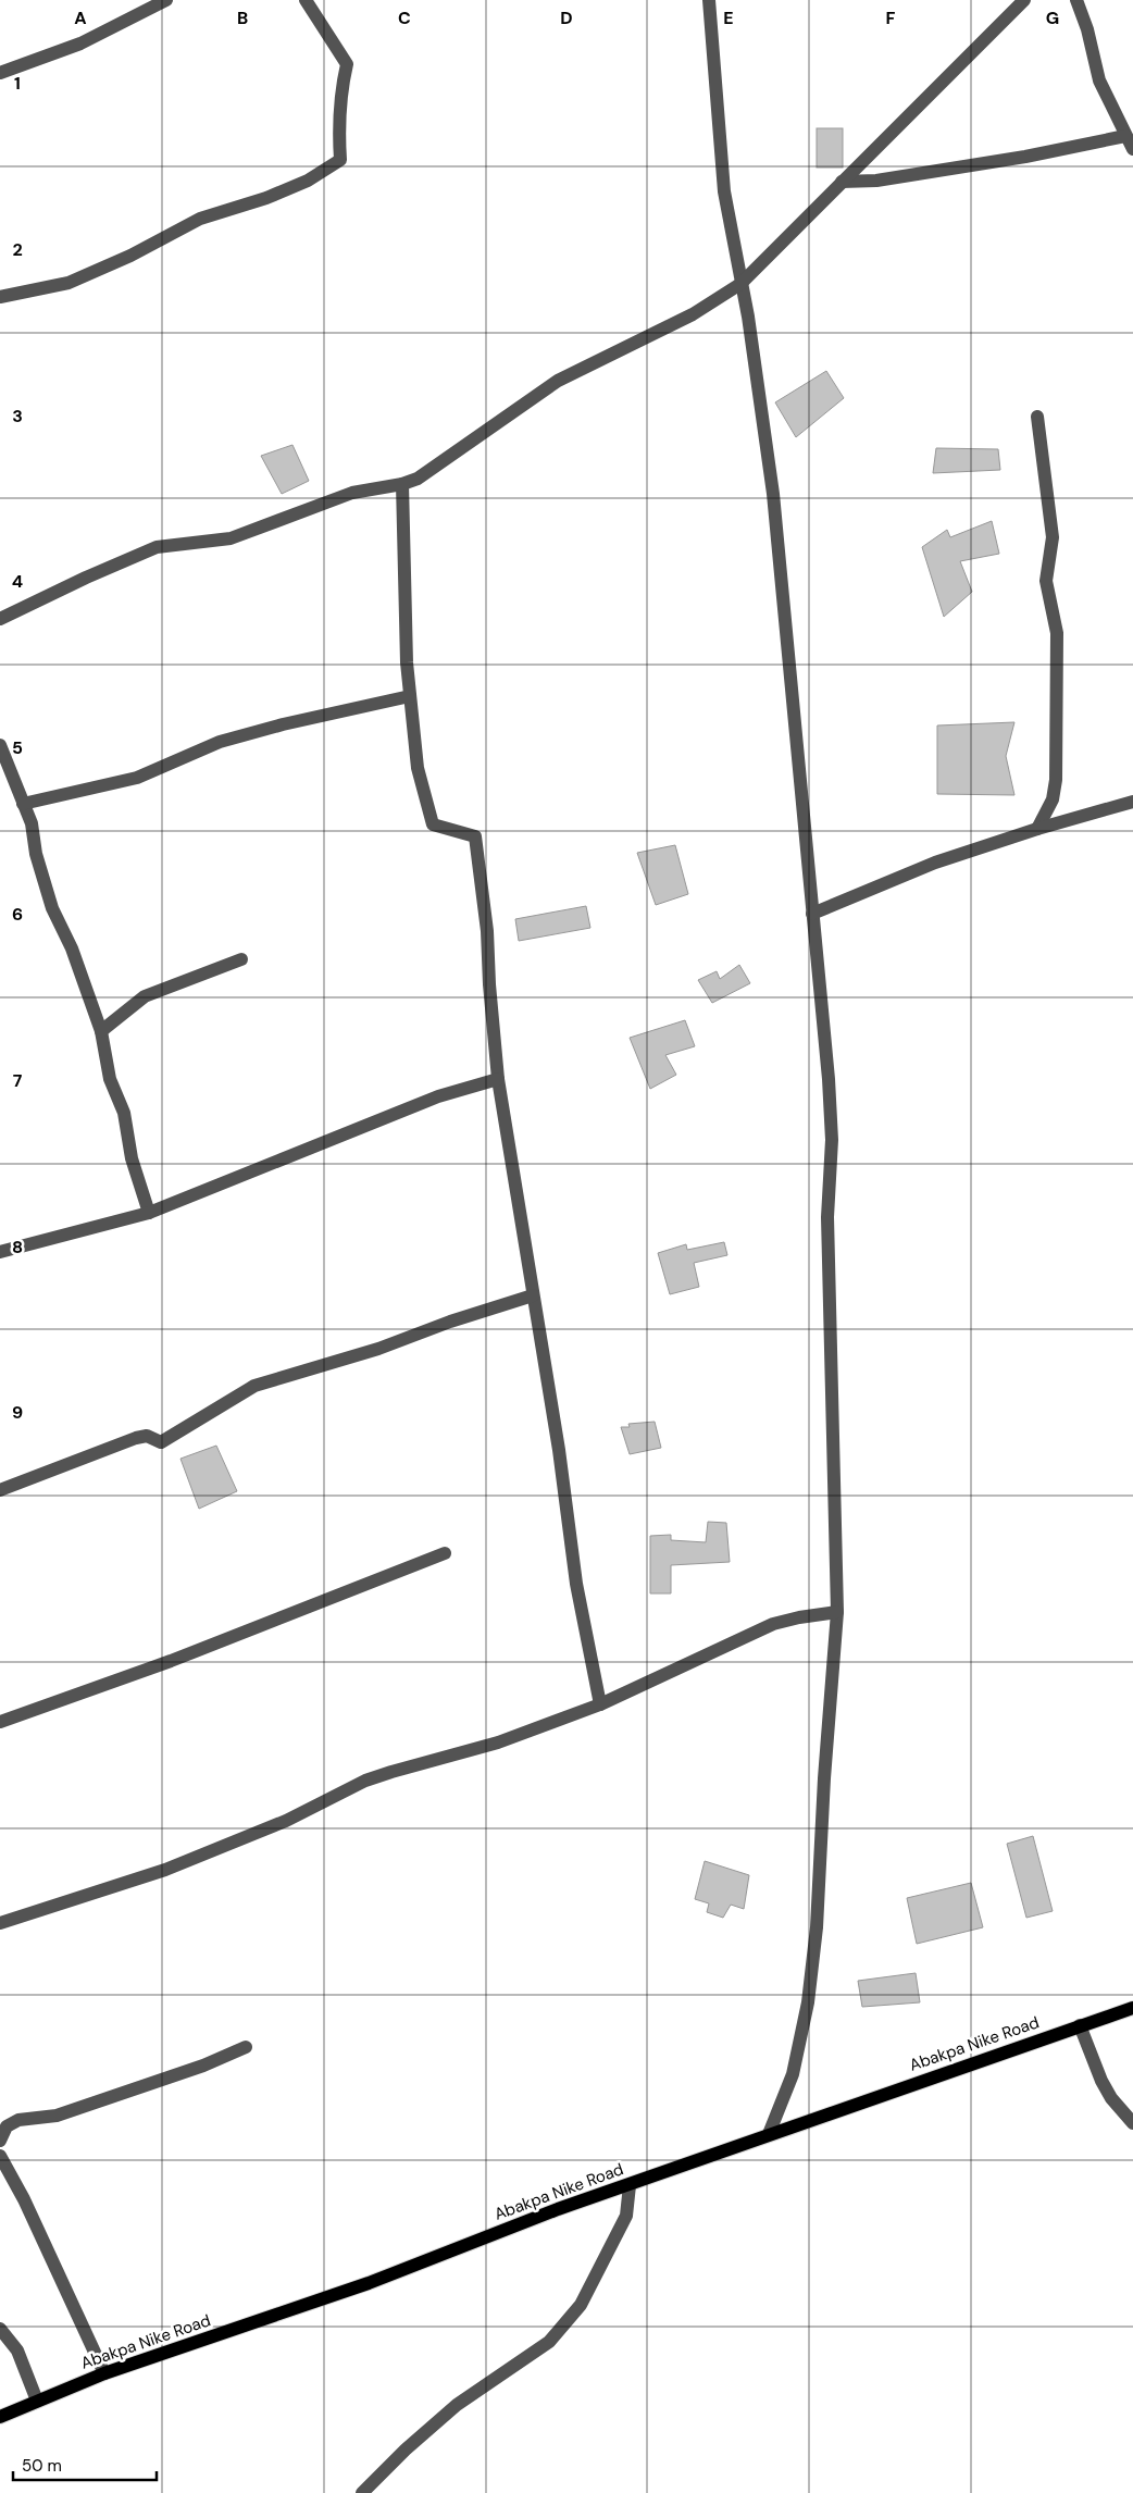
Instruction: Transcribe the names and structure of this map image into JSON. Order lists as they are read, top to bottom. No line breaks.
{"streets":{"main road":["Abakpa Nike Road"]},"scale_bar":"50 m","grid":{"columns":["A","B","C","D","E","F","G"],"rows":["1","2","3","4","5","6","7","8","9"]}}
